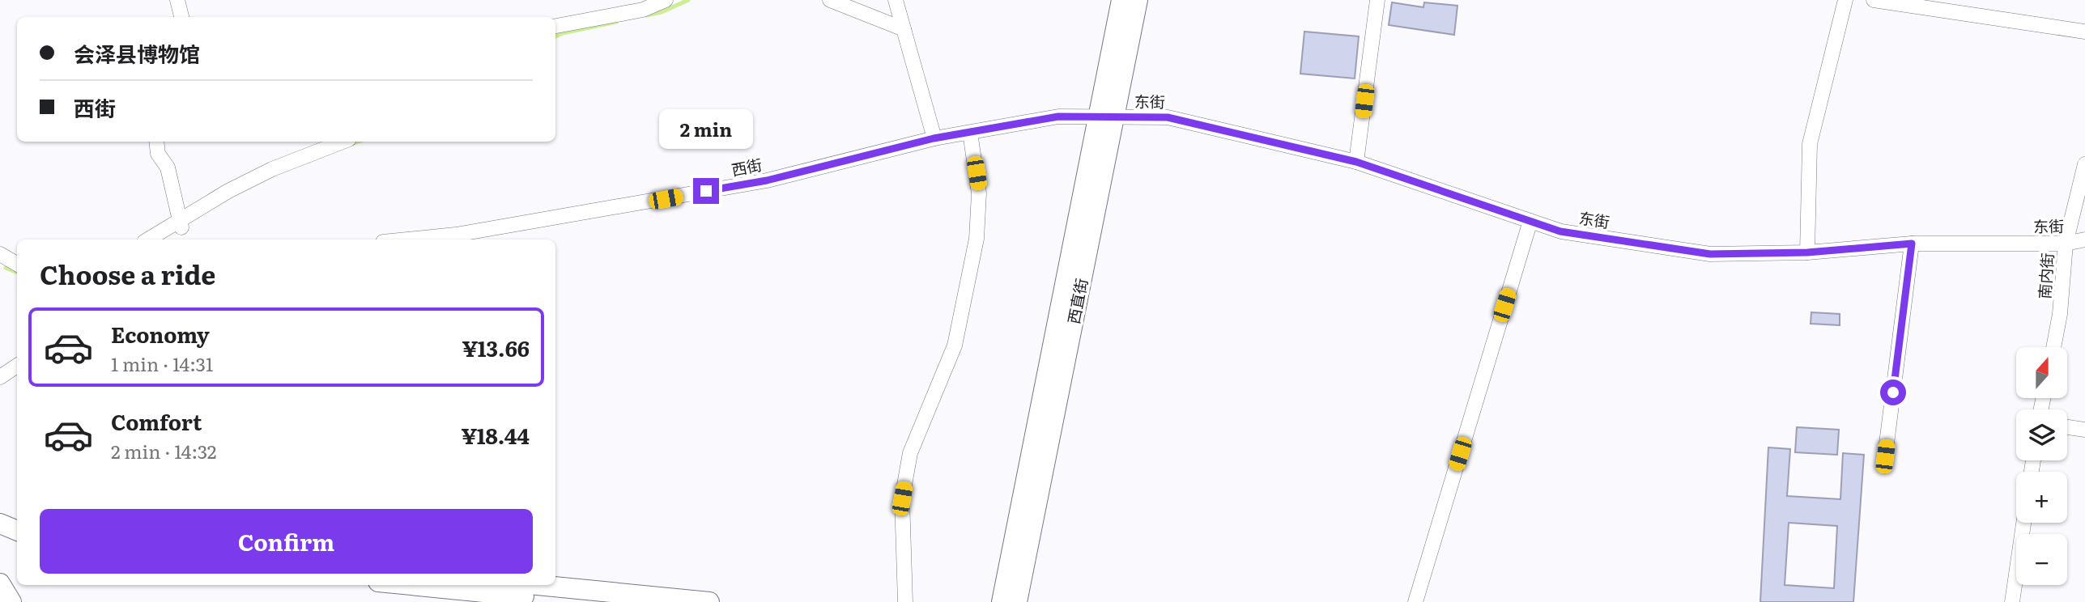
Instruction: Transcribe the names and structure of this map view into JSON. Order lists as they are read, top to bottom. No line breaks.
{"streets":{"street":["东街","西街","南内街","西直街"]},"crossings":[["东街","西街"],["东街","南内街"],["东街","西直街"],["西街","西直街"]],"north":"top","page":{"banner":["会泽县博物馆","西街"],"bubble":"2 min","heading":"Choose a ride","list":[{"name":"Economy","note":"1 min · 14:31","value":"¥13.66"},{"name":"Comfort","note":"2 min · 14:32","value":"¥18.44"}],"map_buttons":["+","−"],"buttons":"Confirm"}}
